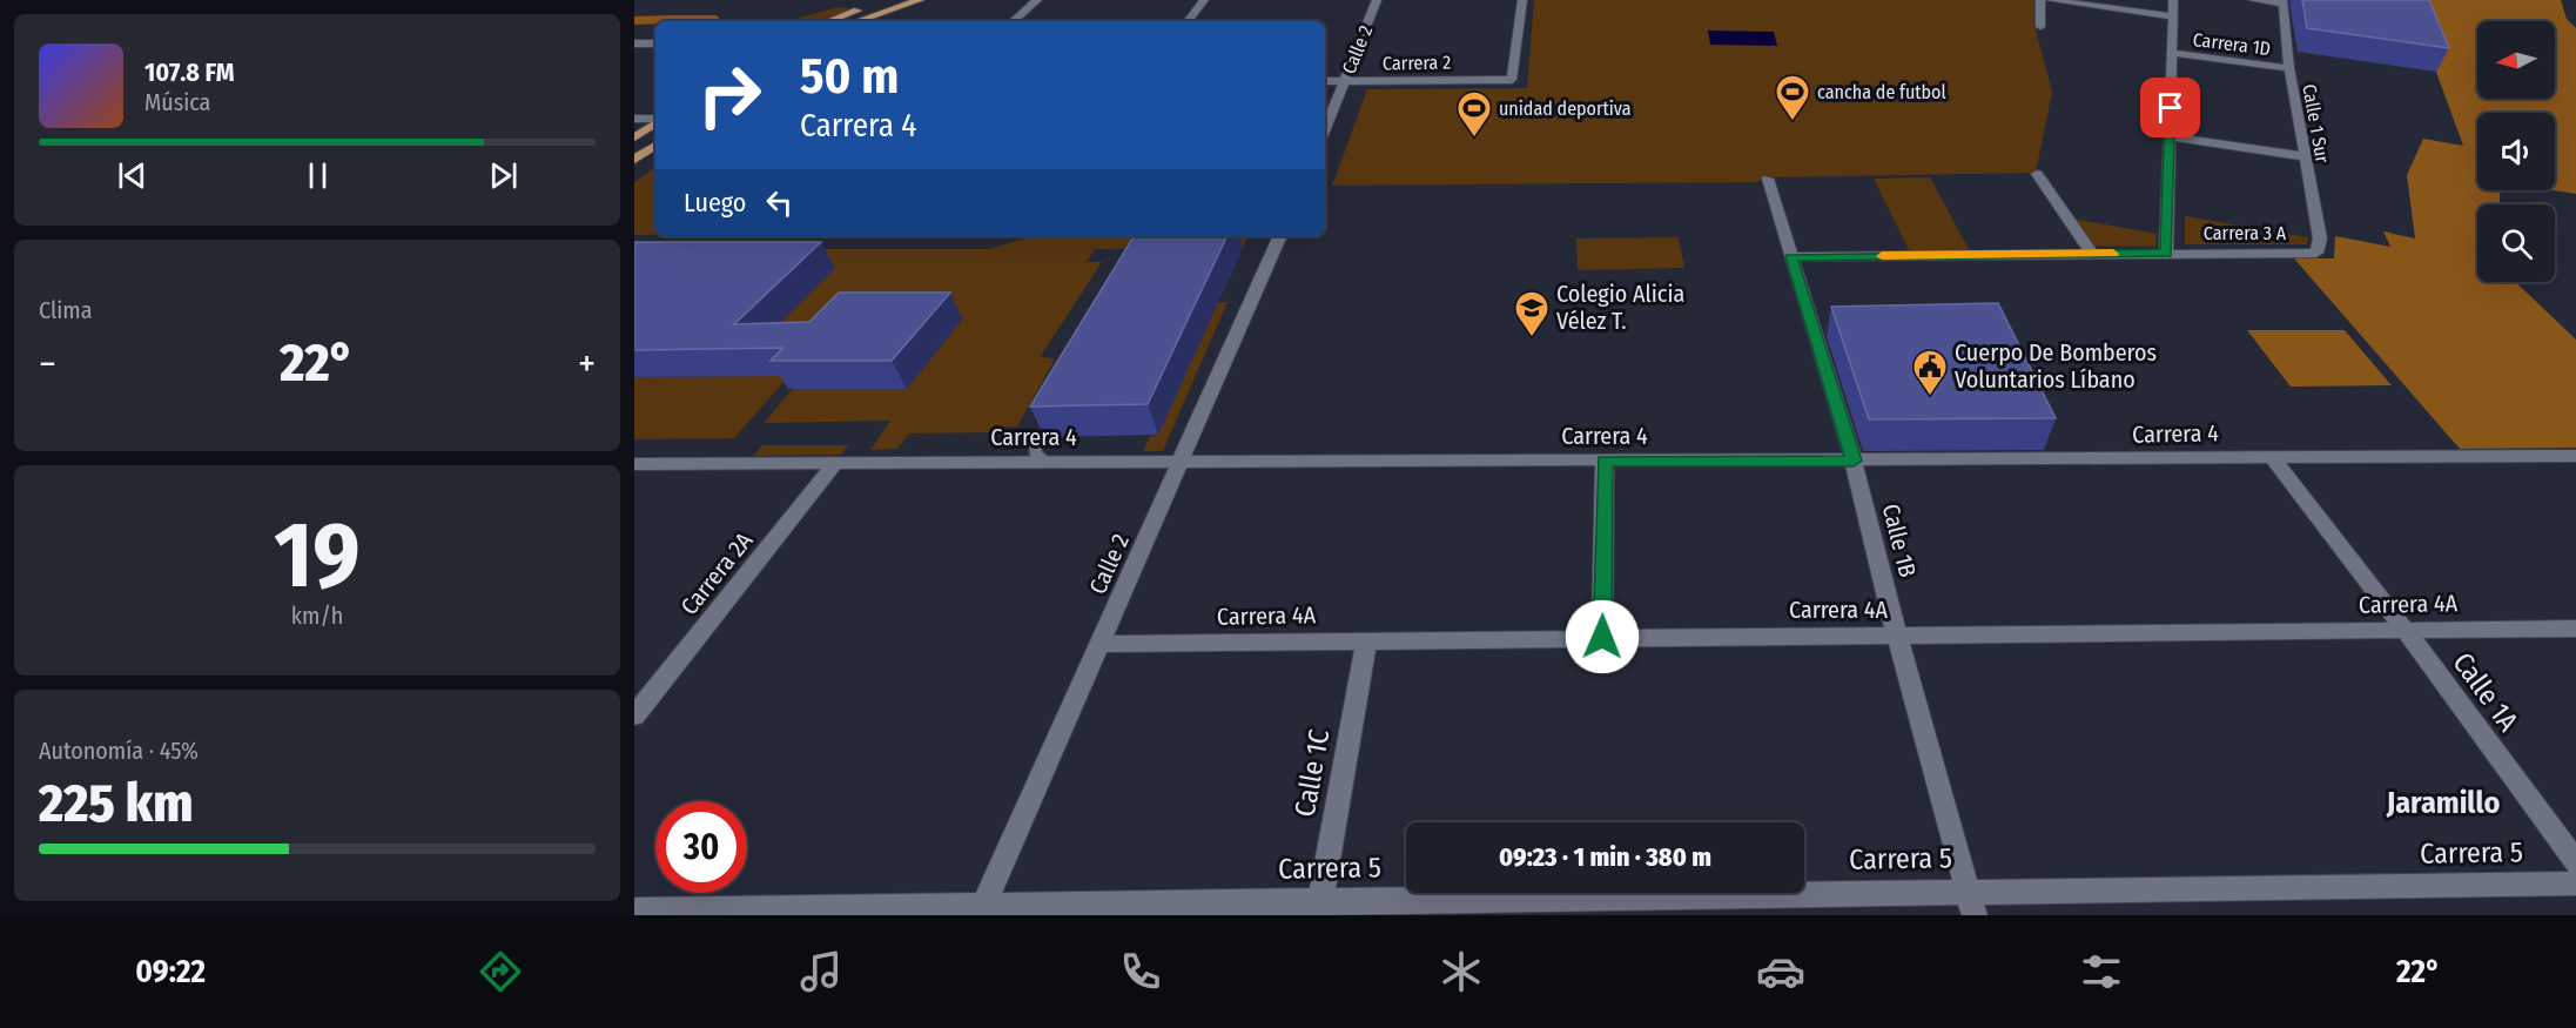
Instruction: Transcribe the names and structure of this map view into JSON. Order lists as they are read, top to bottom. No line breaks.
{"streets":{"street":["Carrera 1D","Calle 2","Carrera 2","Calle 1 Sur","Carrera 3 A","Carrera 4","Calle 1B","Carrera 2A","Carrera 4A","Calle 1A","Calle 1C","Carrera 5"]},"crossings":[["Carrera 1D","Calle 1 Sur"],["Calle 2","Carrera 2"],["Calle 2","Carrera 4"],["Calle 2","Carrera 4A"],["Calle 2","Carrera 5"],["Calle 1 Sur","Carrera 3 A"],["Carrera 3 A","Calle 1B"],["Carrera 4","Calle 1B"],["Carrera 4","Carrera 2A"],["Carrera 4","Calle 1A"],["Calle 1B","Carrera 4A"],["Calle 1B","Carrera 5"],["Carrera 4A","Calle 1A"],["Carrera 4A","Calle 1C"],["Calle 1C","Carrera 5"]],"districts":["Jaramillo"],"places":{"sports":["cancha de futbol","unidad deportiva"],"school or university":["Colegio Alicia Vélez T."],"public building":["Cuerpo De Bomberos Voluntarios Líbano"]},"north":"left","page":{"turn":["50 m","Carrera 4"],"song":["107.8 FM","Música"],"then":"Luego","tile":["Clima",["19","km/h"],["Autonomía · 45%","225 km"]],"heat":["−","22°","+"],"limit":"30","trip":"09:23 · 1 min · 380 m","tabs":["09:22","22°"]}}
